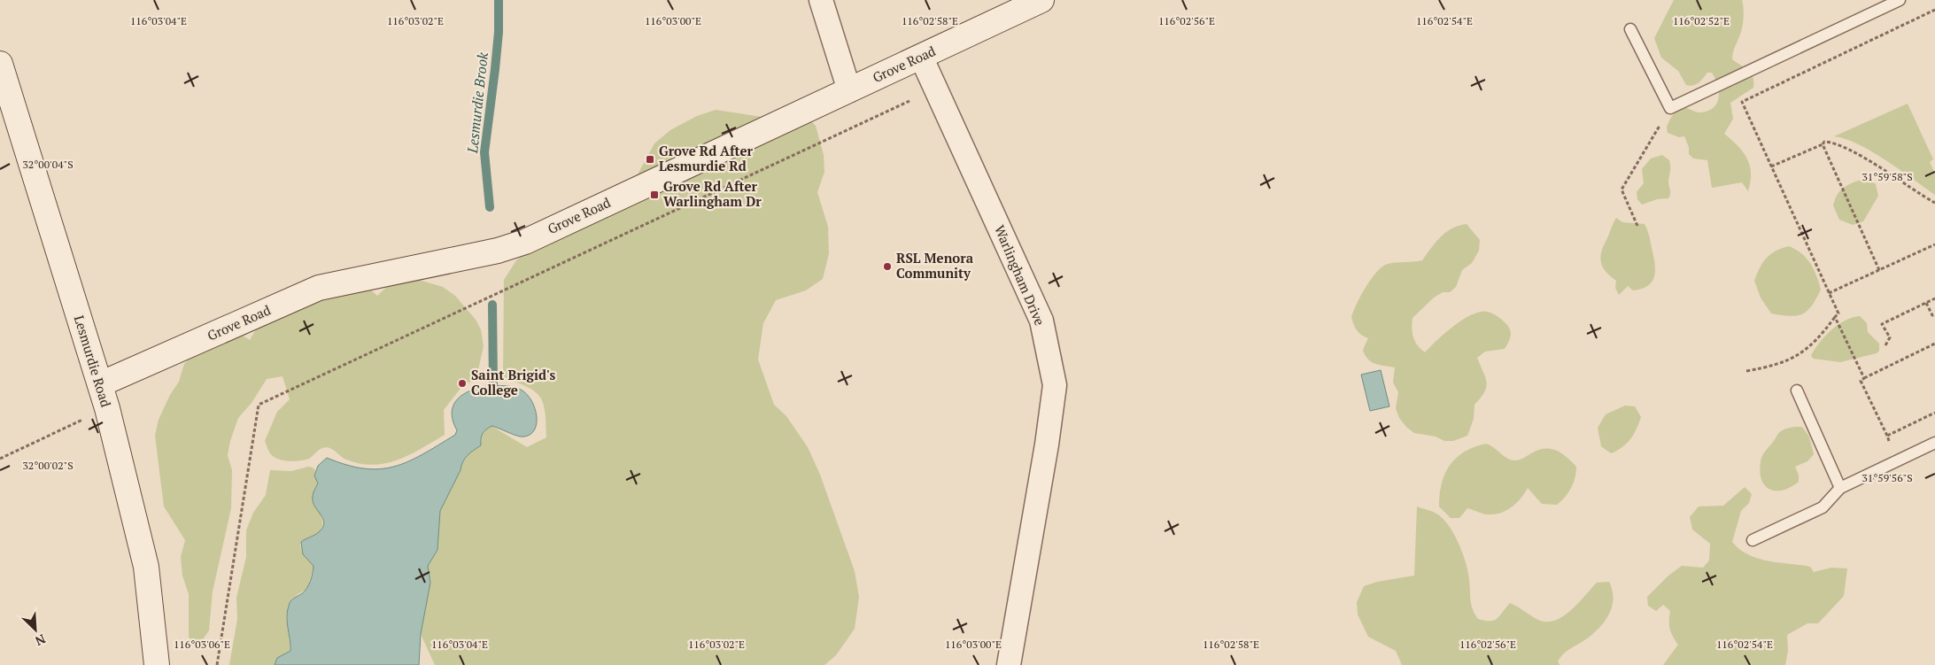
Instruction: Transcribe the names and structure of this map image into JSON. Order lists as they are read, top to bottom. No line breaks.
{"streets":{"street":["Grove Road","Warlingham Drive","Lesmurdie Road"]},"crossings":[["Grove Road","Warlingham Drive"],["Grove Road","Lesmurdie Road"]],"water":["Lesmurdie Brook"],"places":{"transit":["Grove Rd After Lesmurdie Rd","Grove Rd After Warlingham Dr"],"other":["RSL Menora Community","Saint Brigid's College"]},"north":"bottom right","coordinates":["116°03'04\"E","116°03'02\"E","116°03'00\"E","116°02'58\"E","116°02'56\"E","116°02'54\"E","116°02'52\"E","32°00'04\"S","31°59'58\"S","32°00'02\"S","31°59'56\"S","116°03'06\"E"]}
